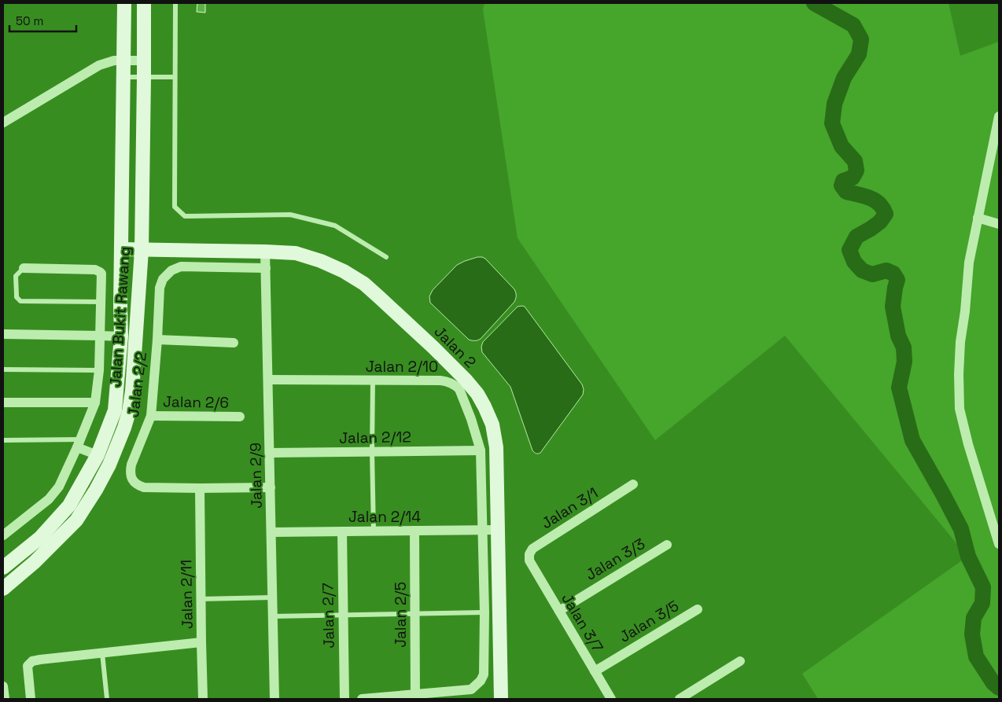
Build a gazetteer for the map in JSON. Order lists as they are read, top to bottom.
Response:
{
  "streets": {
    "street": [
      "Jalan Bukit Rawang",
      "Jalan 2",
      "Jalan 2/10",
      "Jalan 2/2",
      "Jalan 2/6",
      "Jalan 2/12",
      "Jalan 2/9",
      "Jalan 3/1",
      "Jalan 2/14",
      "Jalan 3/3",
      "Jalan 2/11",
      "Jalan 2/5",
      "Jalan 2/7",
      "Jalan 3/5",
      "Jalan 3/7"
    ]
  },
  "crossings": [
    ["Jalan Bukit Rawang", "Jalan 2"],
    ["Jalan 2", "Jalan 2/9"],
    ["Jalan 2", "Jalan 2/14"],
    ["Jalan 2/10", "Jalan 2/12"],
    ["Jalan 2/10", "Jalan 2/9"],
    ["Jalan 2/10", "Jalan 2/14"],
    ["Jalan 2/10", "Jalan 2/5"],
    ["Jalan 2/2", "Jalan 2/6"],
    ["Jalan 2/2", "Jalan 2/9"],
    ["Jalan 2/2", "Jalan 2/11"],
    ["Jalan 2/12", "Jalan 2/9"],
    ["Jalan 2/9", "Jalan 2/14"],
    ["Jalan 3/1", "Jalan 3/7"],
    ["Jalan 2/14", "Jalan 2/5"],
    ["Jalan 2/14", "Jalan 2/7"],
    ["Jalan 3/3", "Jalan 3/7"],
    ["Jalan 3/5", "Jalan 3/7"]
  ],
  "scale_bar": "50 m"
}
